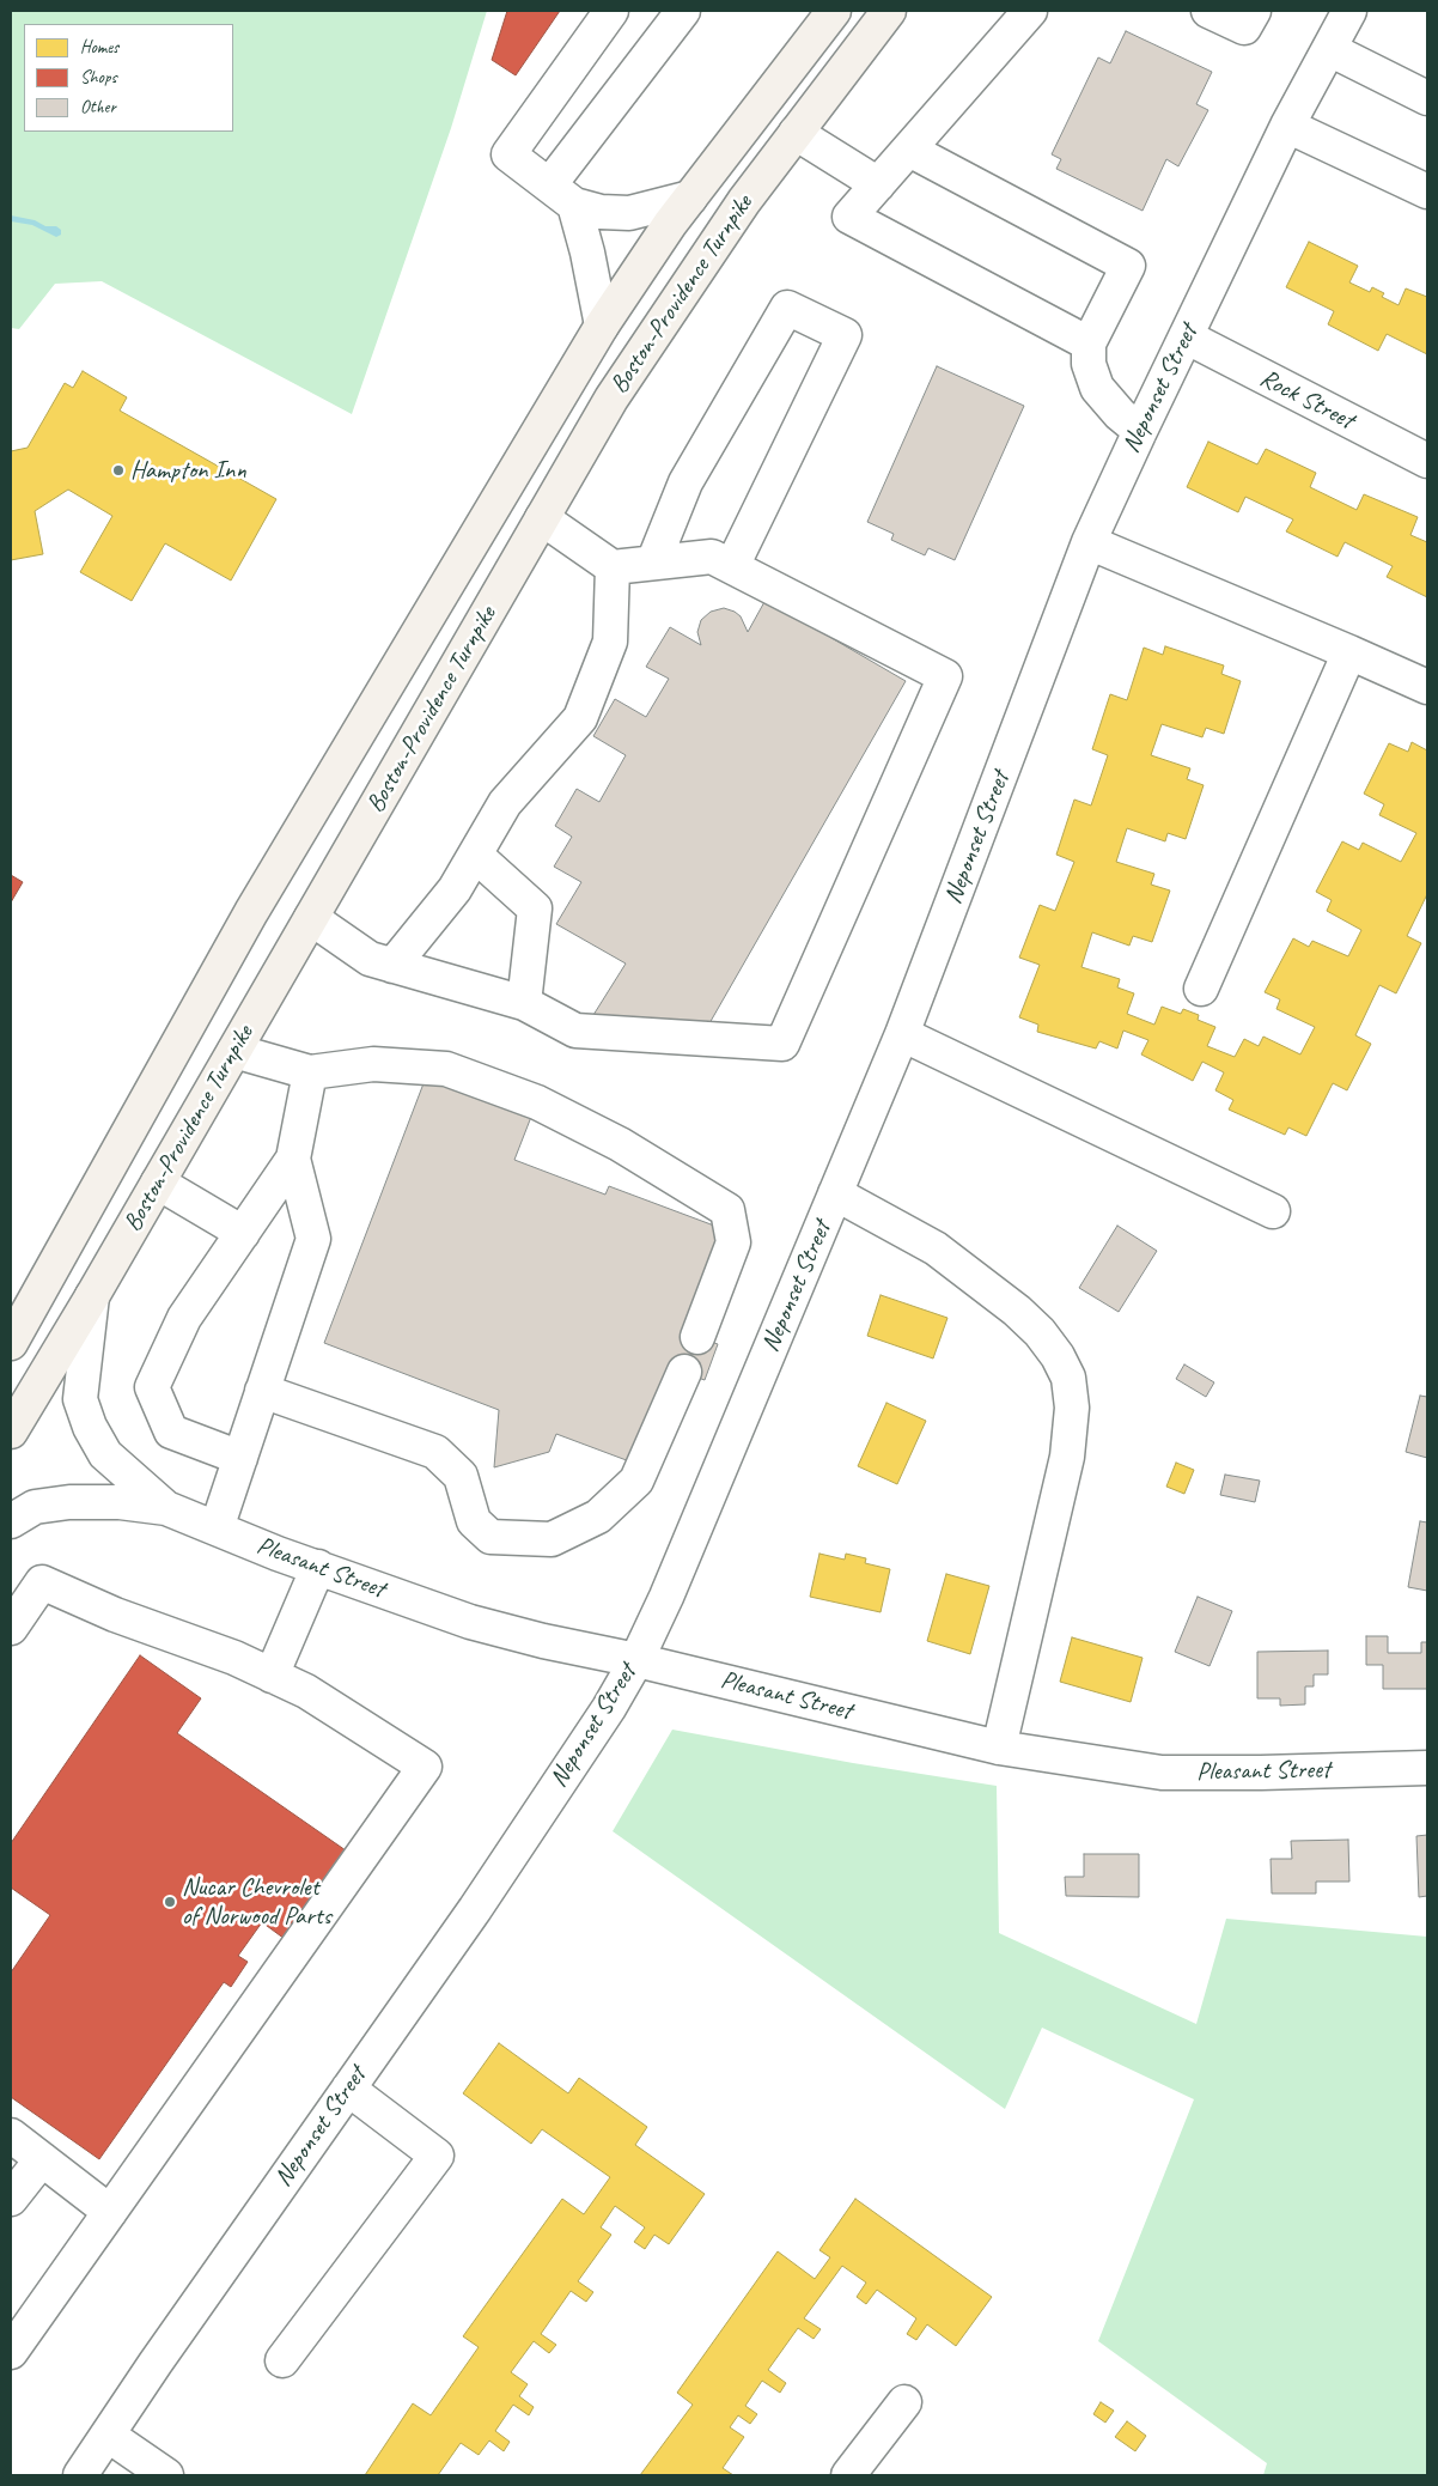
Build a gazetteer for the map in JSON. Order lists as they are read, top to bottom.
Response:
{
  "streets": {
    "main road": ["Boston-Providence Turnpike"],
    "street": ["Neponset Street", "Rock Street", "Pleasant Street"]
  },
  "crossings": [
    ["Boston-Providence Turnpike", "Pleasant Street"],
    ["Neponset Street", "Rock Street"],
    ["Neponset Street", "Pleasant Street"]
  ],
  "places": ["Hampton Inn", "Nucar Chevrolet of Norwood Parts"],
  "legend": ["Homes", "Shops", "Other"]
}
